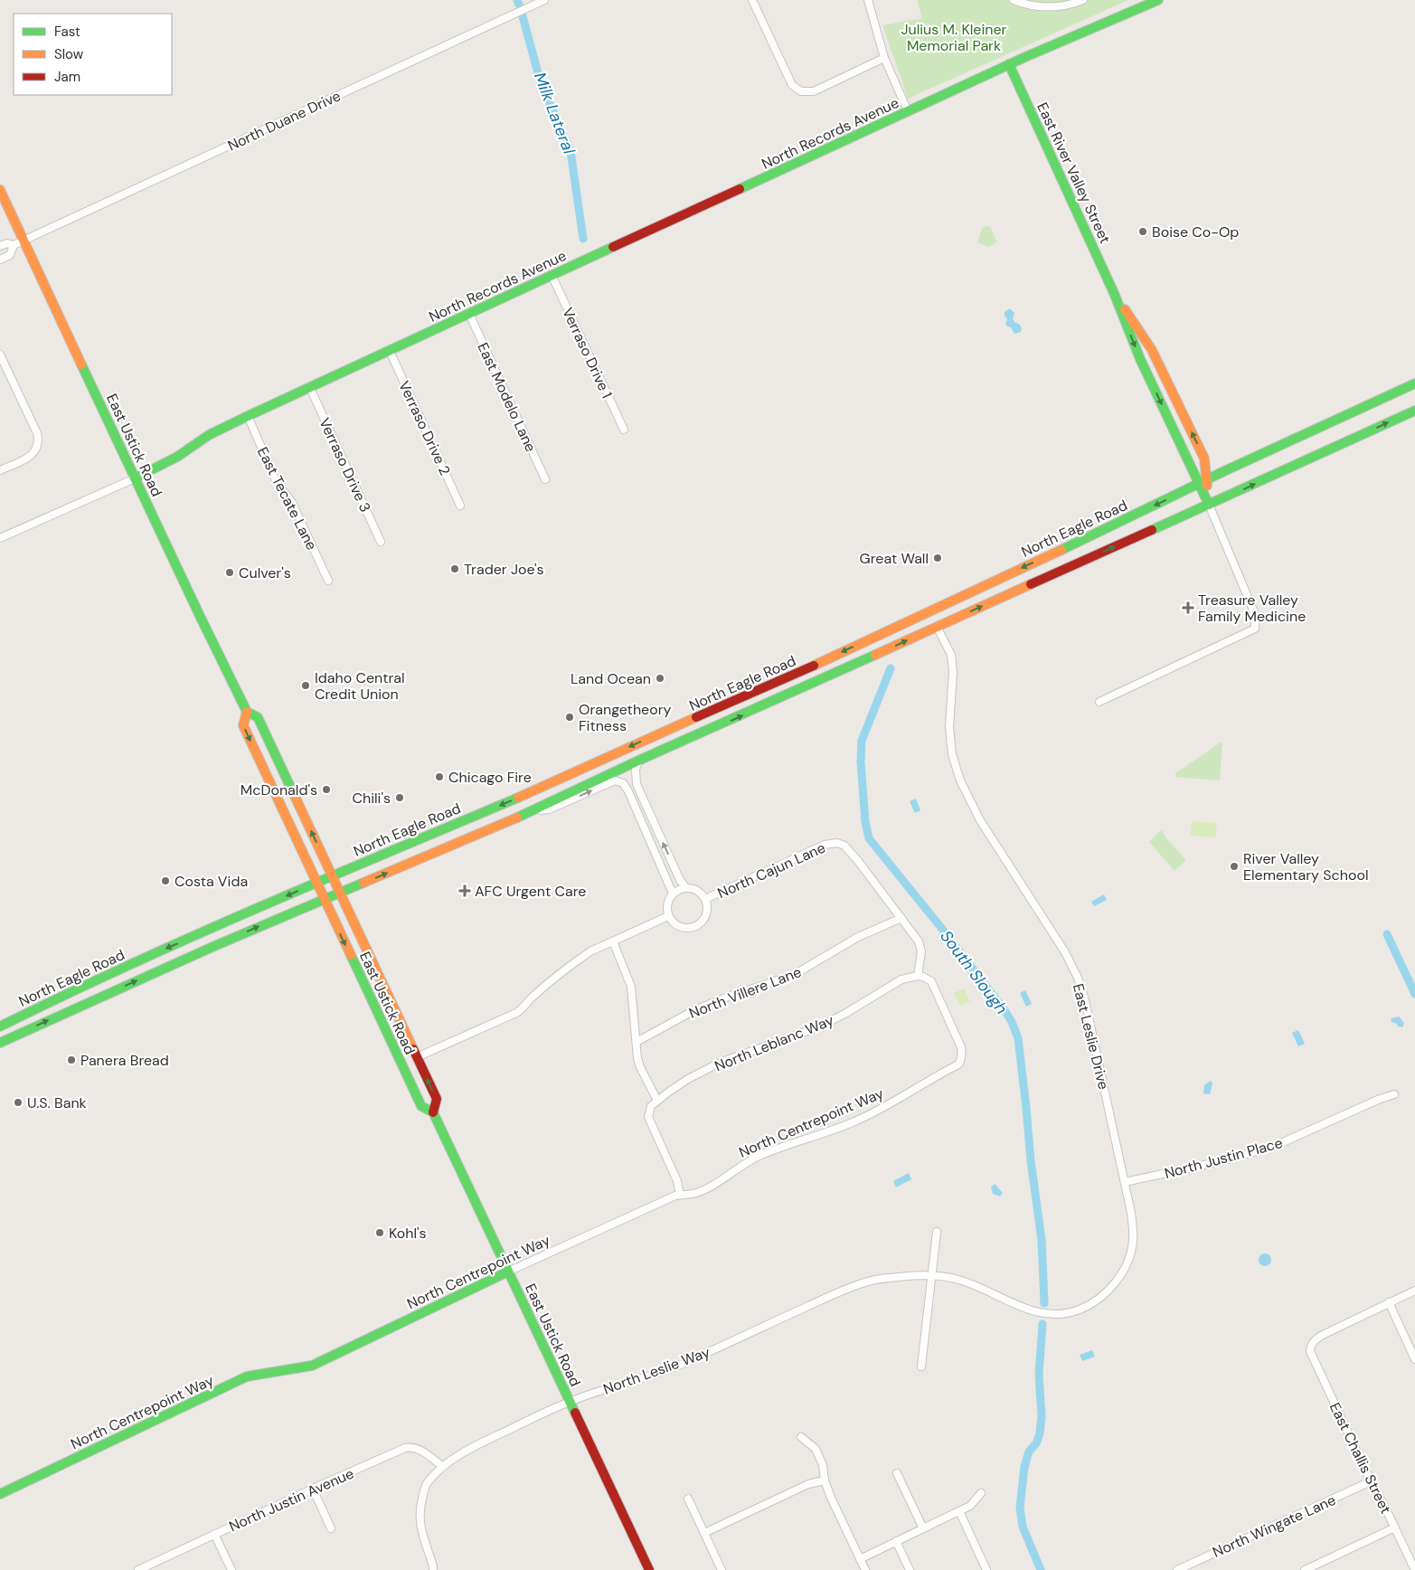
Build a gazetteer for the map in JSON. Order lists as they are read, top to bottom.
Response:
{
  "streets": {
    "main road": [
      "North Records Avenue",
      "East River Valley Street",
      "East Ustick Road",
      "North Eagle Road",
      "North Centrepoint Way"
    ],
    "street": [
      "North Duane Drive",
      "Verraso Drive 1",
      "East Modelo Lane",
      "Verraso Drive 2",
      "Verraso Drive 3",
      "East Tecate Lane",
      "North Cajun Lane",
      "North Villere Lane",
      "East Leslie Drive",
      "North Leblanc Way",
      "North Justin Place",
      "North Leslie Way",
      "East Challis Street",
      "North Justin Avenue",
      "North Wingate Lane"
    ]
  },
  "crossings": [
    ["North Duane Drive", "East Ustick Road"],
    ["North Records Avenue", "East River Valley Street"],
    ["North Records Avenue", "Verraso Drive 1"],
    ["North Records Avenue", "East Modelo Lane"],
    ["North Records Avenue", "Verraso Drive 2"],
    ["North Records Avenue", "East Ustick Road"],
    ["North Records Avenue", "Verraso Drive 3"],
    ["North Records Avenue", "East Tecate Lane"],
    ["East River Valley Street", "North Eagle Road"],
    ["East Ustick Road", "North Eagle Road"],
    ["East Ustick Road", "North Centrepoint Way"],
    ["East Ustick Road", "North Leslie Way"],
    ["North Eagle Road", "East Leslie Drive"],
    ["North Cajun Lane", "North Villere Lane"],
    ["East Leslie Drive", "North Justin Place"],
    ["East Leslie Drive", "North Leslie Way"],
    ["North Leblanc Way", "North Centrepoint Way"],
    ["North Leslie Way", "North Justin Avenue"],
    ["East Challis Street", "North Wingate Lane"]
  ],
  "water": ["Milk Lateral", "South Slough"],
  "parks": ["Julius M. Kleiner Memorial Park"],
  "places": {
    "other": [
      "Boise Co-Op",
      "Great Wall",
      "Trader Joe's",
      "Culver's",
      "Land Ocean",
      "Idaho Central Credit Union",
      "Orangetheory Fitness",
      "Chicago Fire",
      "McDonald's",
      "Chili's",
      "River Valley Elementary School",
      "Costa Vida",
      "Panera Bread",
      "U.S. Bank",
      "Kohl's"
    ],
    "health": ["Treasure Valley Family Medicine", "AFC Urgent Care"]
  },
  "legend": ["Fast", "Slow", "Jam"]
}
